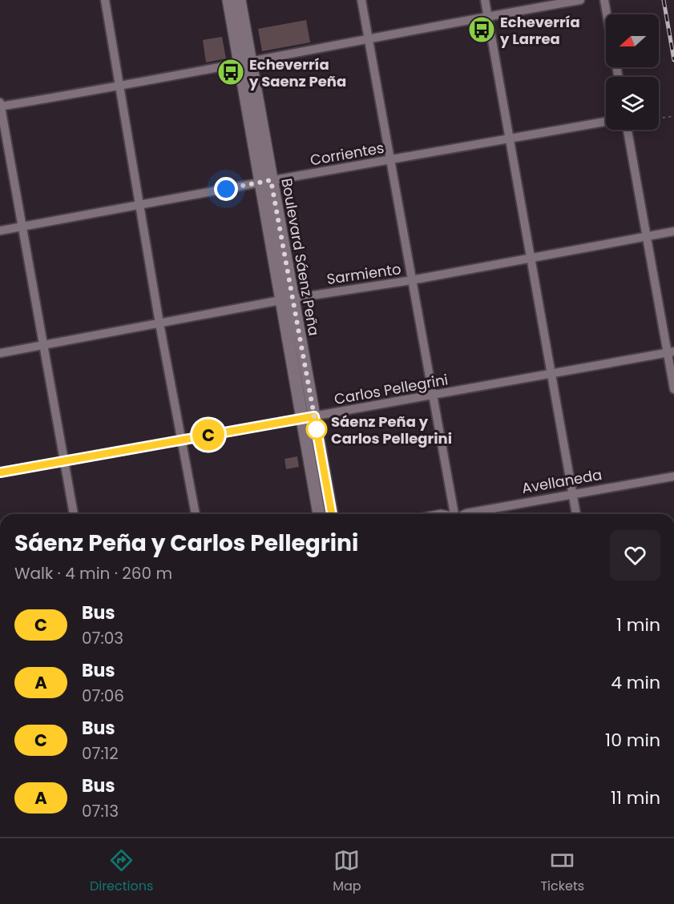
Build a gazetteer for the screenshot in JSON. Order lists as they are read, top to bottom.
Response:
{
  "streets": {
    "main road": ["Boulevard Sáenz Peña"],
    "street": [
      "Corrientes",
      "Sarmiento",
      "Carlos Pellegrini",
      "Avellaneda"
    ]
  },
  "crossings": [
    ["Corrientes", "Boulevard Sáenz Peña"],
    ["Boulevard Sáenz Peña", "Sarmiento"],
    ["Boulevard Sáenz Peña", "Carlos Pellegrini"]
  ],
  "places": {
    "bus stop": ["Echeverría y Larrea", "Echeverría y Saenz Peña"],
    "other": ["Sáenz Peña y Carlos Pellegrini"]
  },
  "lines": ["bus line C"],
  "north": "left",
  "page": {
    "on_map": "C",
    "heading": ["Sáenz Peña y Carlos Pellegrini", "Walk · 4 min · 260 m"],
    "list": [
      {
        "mark": "C",
        "name": "Bus",
        "note": "07:03",
        "value": "1 min"
      },
      {
        "mark": "A",
        "name": "Bus",
        "note": "07:06",
        "value": "4 min"
      },
      {
        "mark": "C",
        "name": "Bus",
        "note": "07:12",
        "value": "10 min"
      },
      {
        "mark": "A",
        "name": "Bus",
        "note": "07:13",
        "value": "11 min"
      }
    ],
    "tabs": ["Directions", "Map", "Tickets"]
  }
}
